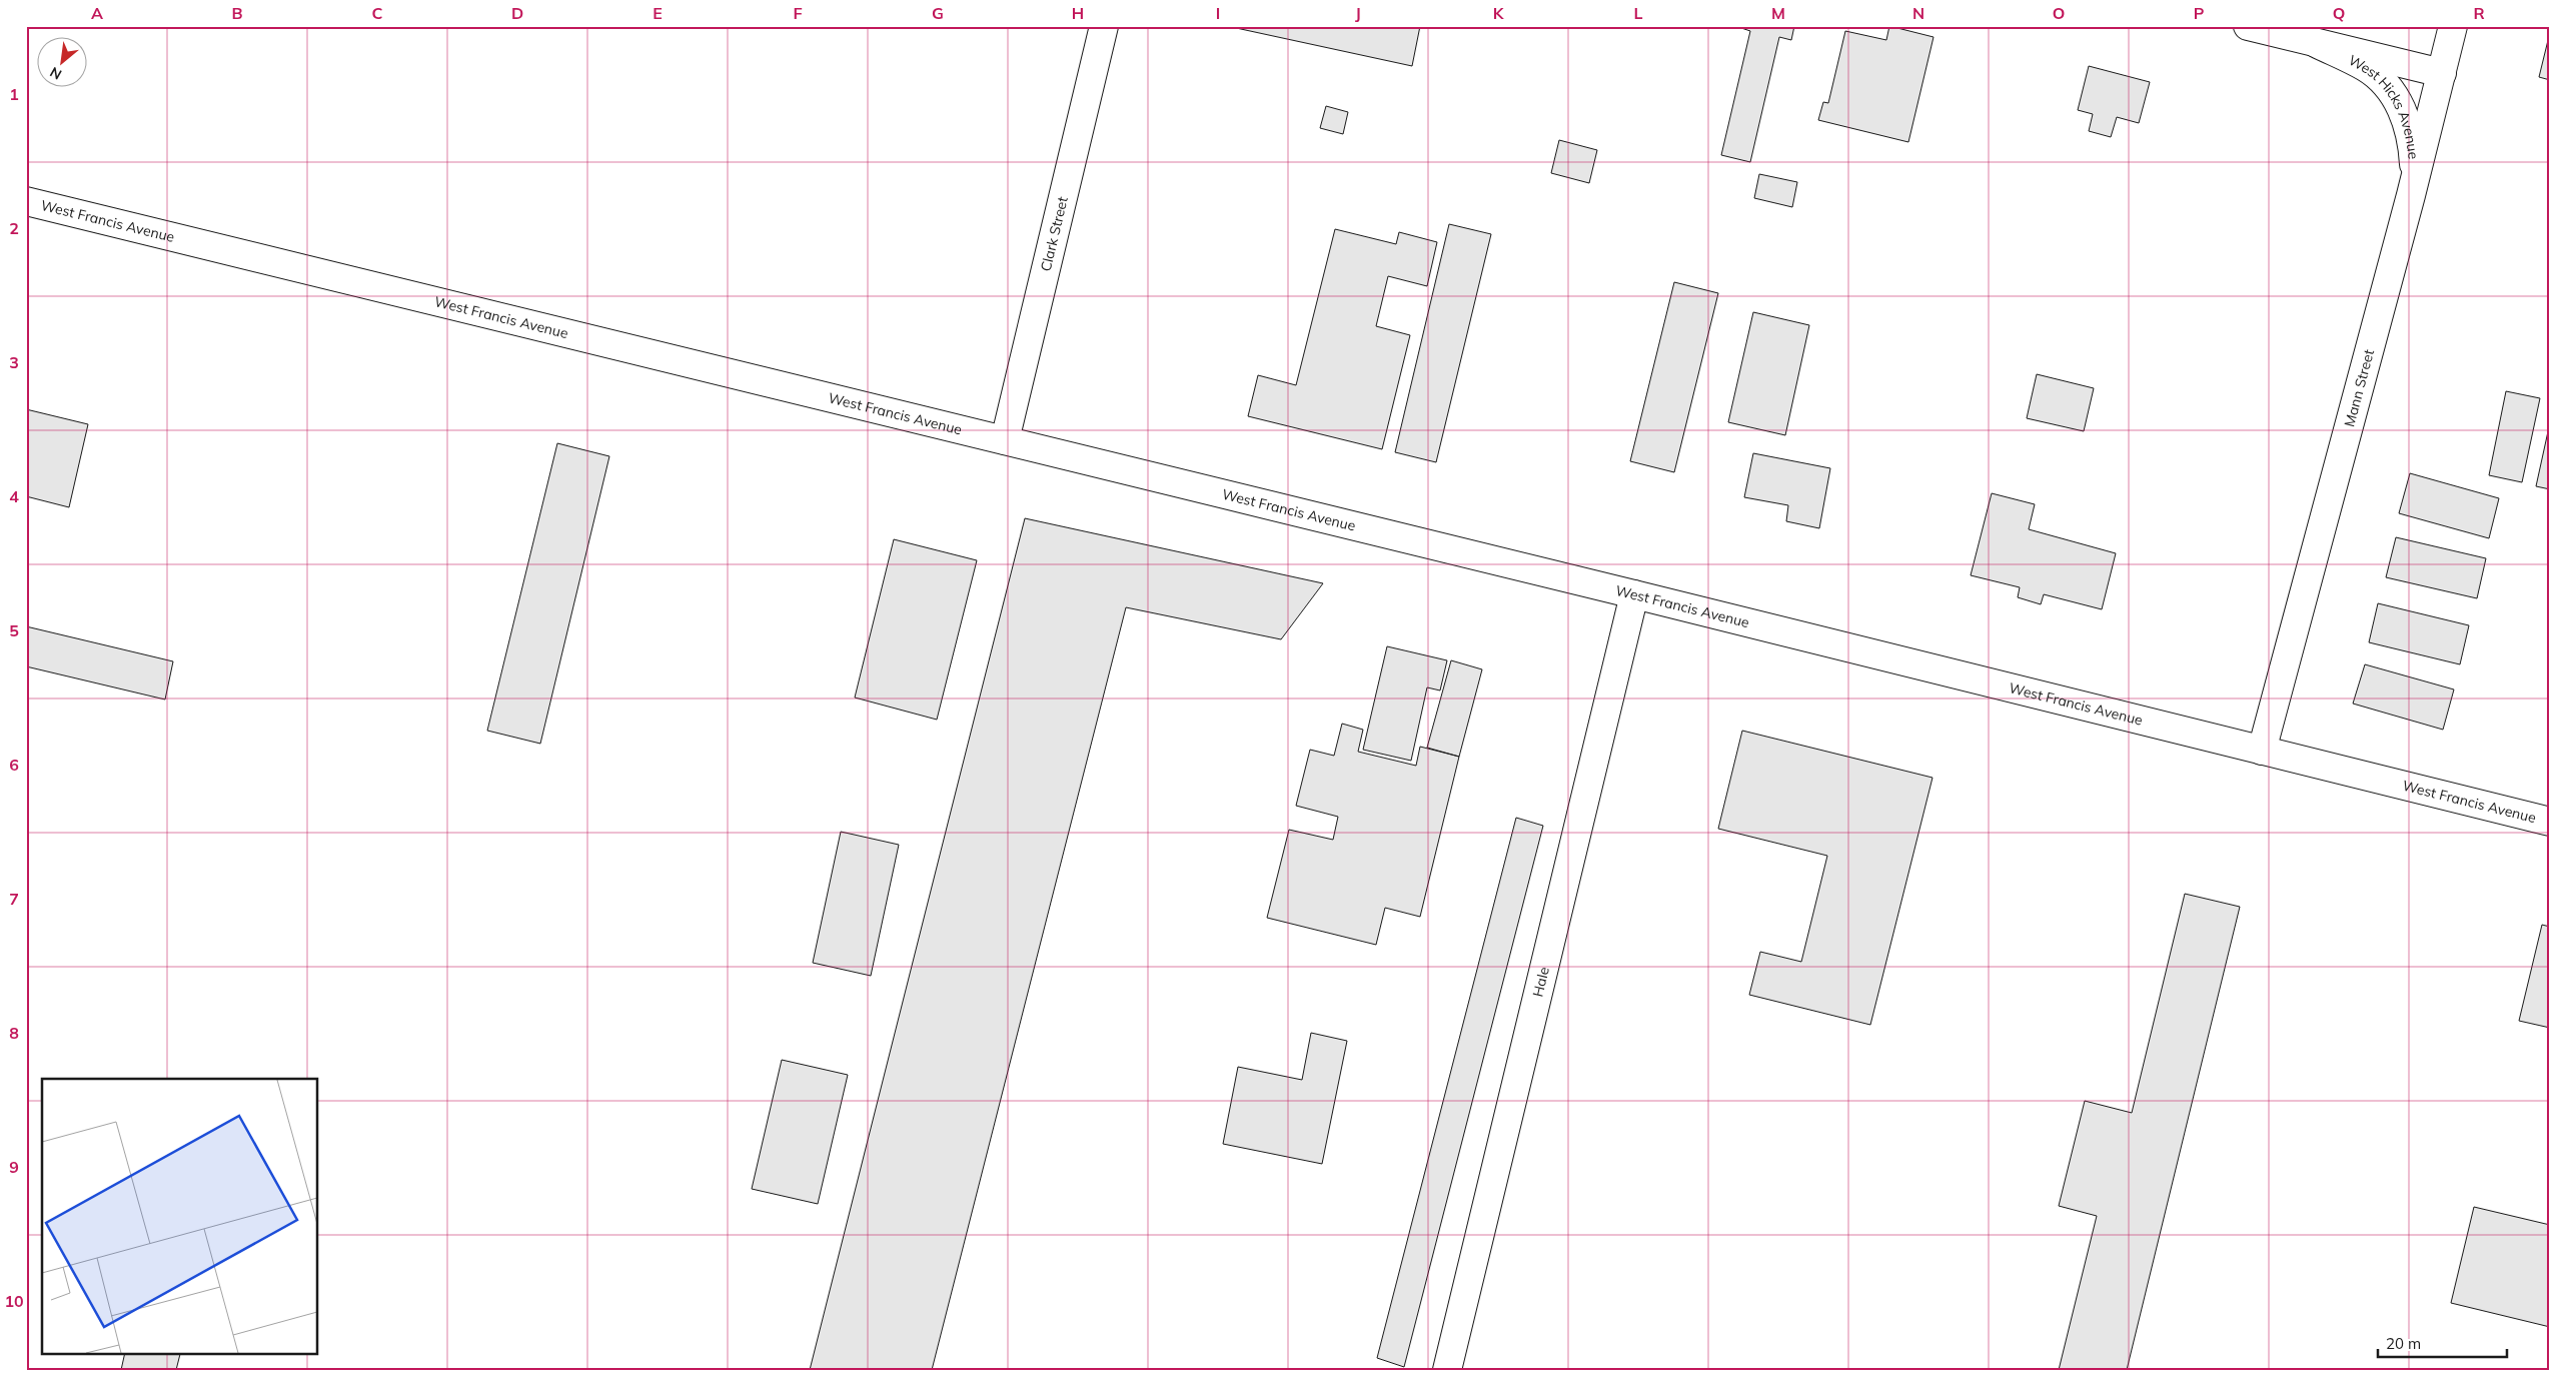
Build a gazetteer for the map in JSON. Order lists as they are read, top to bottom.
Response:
{
  "streets": {
    "street": [
      "West Hicks Avenue",
      "West Francis Avenue",
      "Clark Street",
      "Mann Street",
      "Hale"
    ]
  },
  "crossings": [
    ["West Hicks Avenue", "Mann Street"],
    ["West Francis Avenue", "Clark Street"],
    ["West Francis Avenue", "Mann Street"],
    ["West Francis Avenue", "Hale"]
  ],
  "scale_bar": "20 m",
  "north": "bottom left",
  "grid": {
    "columns": [
      "A",
      "B",
      "C",
      "D",
      "E",
      "F",
      "G",
      "H",
      "I",
      "J",
      "K",
      "L",
      "M",
      "N",
      "O",
      "P",
      "Q",
      "R"
    ],
    "rows": [
      "1",
      "2",
      "3",
      "4",
      "5",
      "6",
      "7",
      "8",
      "9",
      "10"
    ]
  }
}
